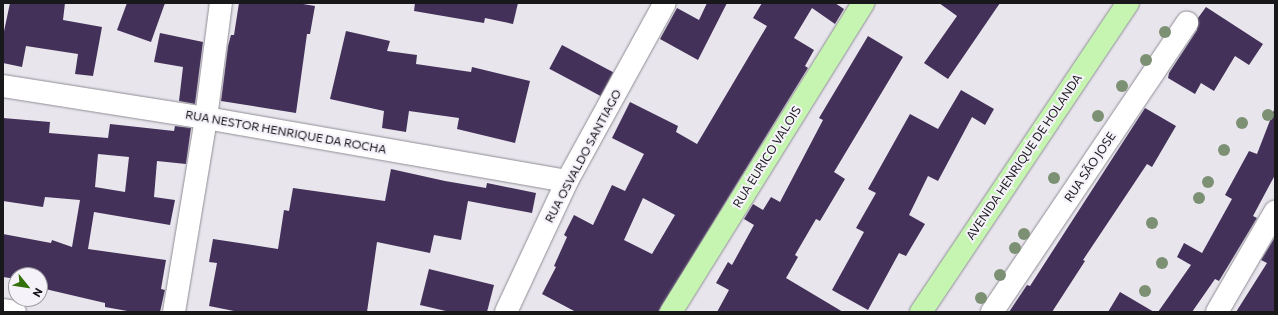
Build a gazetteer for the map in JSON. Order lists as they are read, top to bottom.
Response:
{
  "streets": {
    "main road": ["RUA EURICO VALOIS", "AVENIDA HENRIQUE DE HOLANDA"],
    "street": ["RUA NESTOR HENRIQUE DA ROCHA", "RUA OSVALDO SANTIAGO", "RUA SÃO JOSE"]
  },
  "crossings": [
    ["RUA NESTOR HENRIQUE DA ROCHA", "RUA OSVALDO SANTIAGO"]
  ],
  "north": "bottom right"
}
